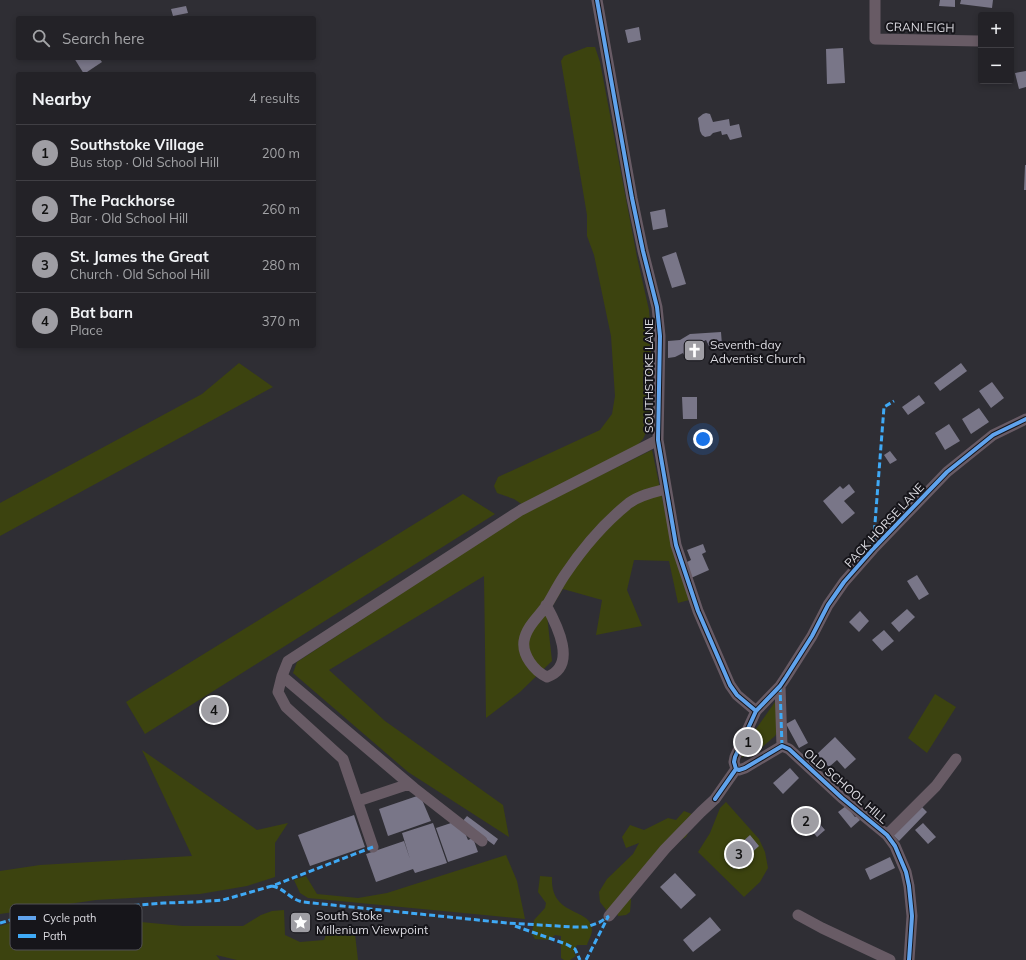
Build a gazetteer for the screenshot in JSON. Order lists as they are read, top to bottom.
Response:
{
  "streets": {
    "street": [
      "CRANLEIGH",
      "SOUTHSTOKE LANE",
      "PACK HORSE LANE",
      "OLD SCHOOL HILL"
    ]
  },
  "crossings": [
    ["SOUTHSTOKE LANE", "PACK HORSE LANE"]
  ],
  "places": {
    "church": ["Seventh-day Adventist Church"],
    "place": ["South Stoke Millenium Viewpoint"]
  },
  "legend": ["Cycle path", "Path"],
  "page": {
    "map_buttons": ["+", "−"],
    "search": "Search here",
    "heading": ["Nearby", "4 results"],
    "list": [
      {
        "mark": "1",
        "name": "Southstoke Village",
        "note": "Bus stop · Old School Hill",
        "value": "200 m"
      },
      {
        "mark": "2",
        "name": "The Packhorse",
        "note": "Bar · Old School Hill",
        "value": "260 m"
      },
      {
        "mark": "3",
        "name": "St. James the Great",
        "note": "Church · Old School Hill",
        "value": "280 m"
      },
      {
        "mark": "4",
        "name": "Bat barn",
        "note": "Place",
        "value": "370 m"
      }
    ],
    "pins": [
      "4",
      "1",
      "2",
      "3"
    ]
  }
}
